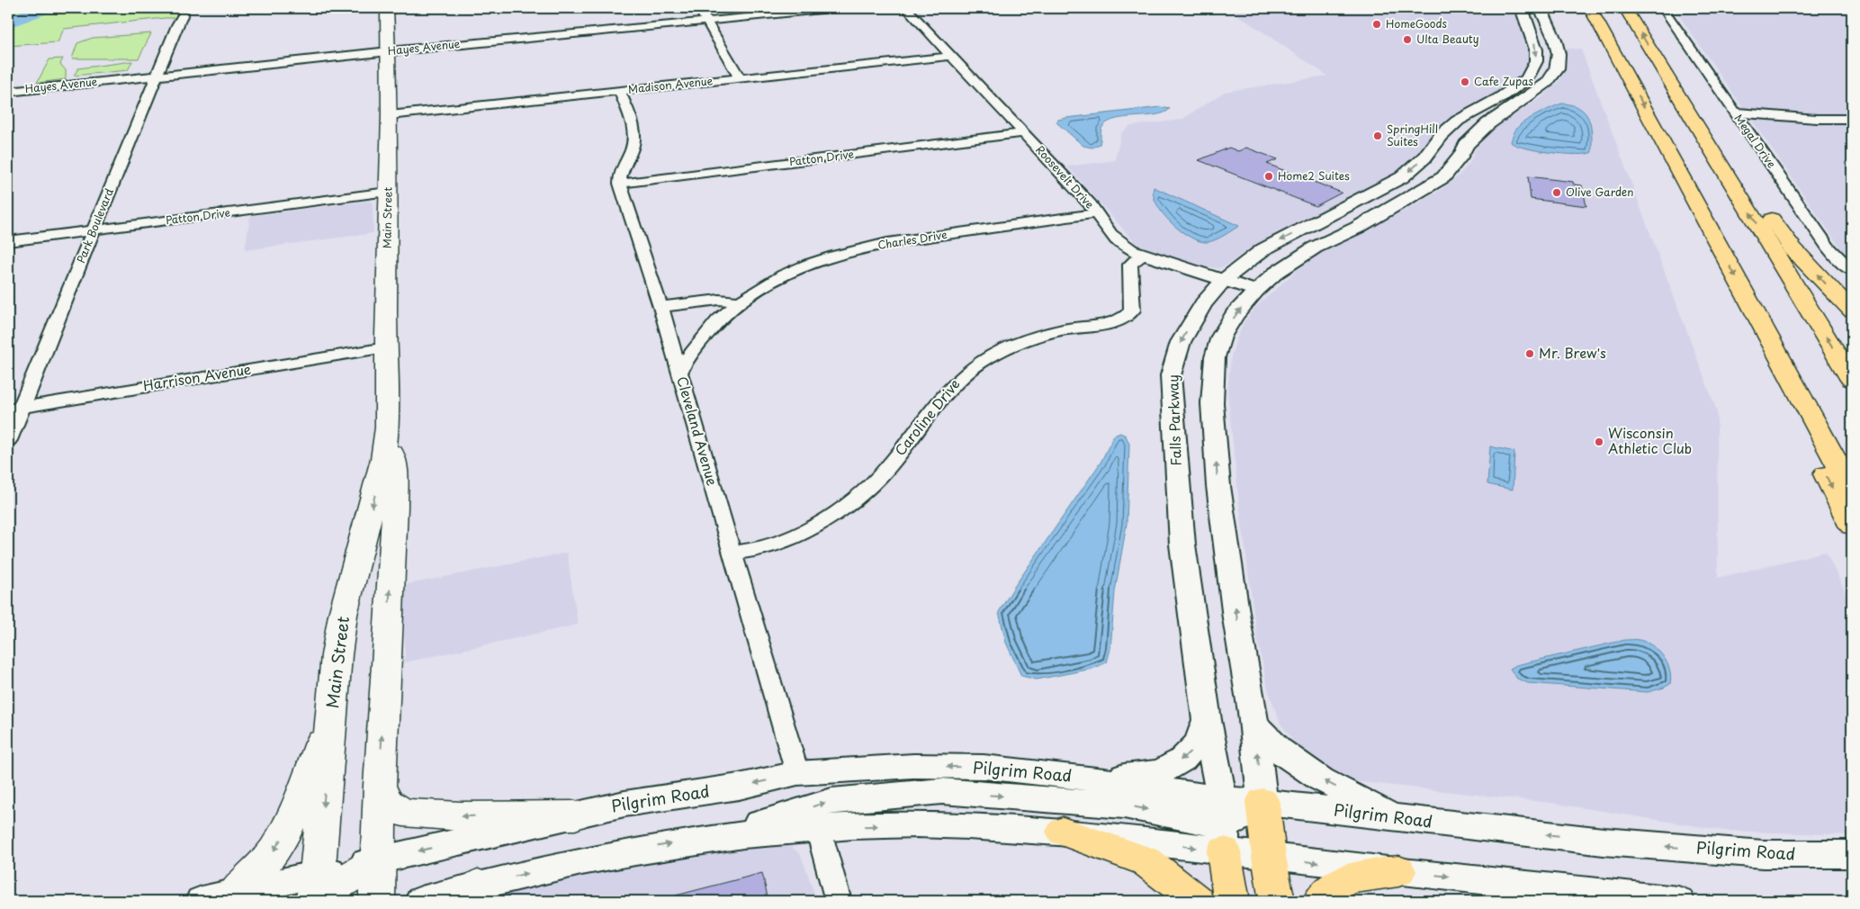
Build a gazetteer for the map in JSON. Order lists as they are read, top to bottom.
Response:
{
  "streets": {
    "main road": ["Main Street"],
    "street": [
      "Hayes Avenue",
      "Madison Avenue",
      "Megal Drive",
      "Patton Drive",
      "Roosevelt Drive",
      "Park Boulevard",
      "Charles Drive",
      "Harrison Avenue",
      "Caroline Drive",
      "Falls Parkway",
      "Cleveland Avenue",
      "Pilgrim Road"
    ]
  },
  "crossings": [
    ["Hayes Avenue", "Main Street"],
    ["Hayes Avenue", "Park Boulevard"],
    ["Madison Avenue", "Roosevelt Drive"],
    ["Madison Avenue", "Main Street"],
    ["Madison Avenue", "Cleveland Avenue"],
    ["Patton Drive", "Roosevelt Drive"],
    ["Patton Drive", "Main Street"],
    ["Patton Drive", "Park Boulevard"],
    ["Patton Drive", "Cleveland Avenue"],
    ["Roosevelt Drive", "Charles Drive"],
    ["Roosevelt Drive", "Caroline Drive"],
    ["Roosevelt Drive", "Falls Parkway"],
    ["Main Street", "Harrison Avenue"],
    ["Main Street", "Pilgrim Road"],
    ["Park Boulevard", "Harrison Avenue"],
    ["Charles Drive", "Cleveland Avenue"],
    ["Caroline Drive", "Cleveland Avenue"],
    ["Falls Parkway", "Pilgrim Road"],
    ["Cleveland Avenue", "Pilgrim Road"]
  ],
  "one_way": ["Falls Parkway"],
  "places": [
    "HomeGoods",
    "Ulta Beauty",
    "Cafe Zupas",
    "SpringHill Suites",
    "Home2 Suites",
    "Olive Garden",
    "Mr. Brew's",
    "Wisconsin Athletic Club"
  ]
}
